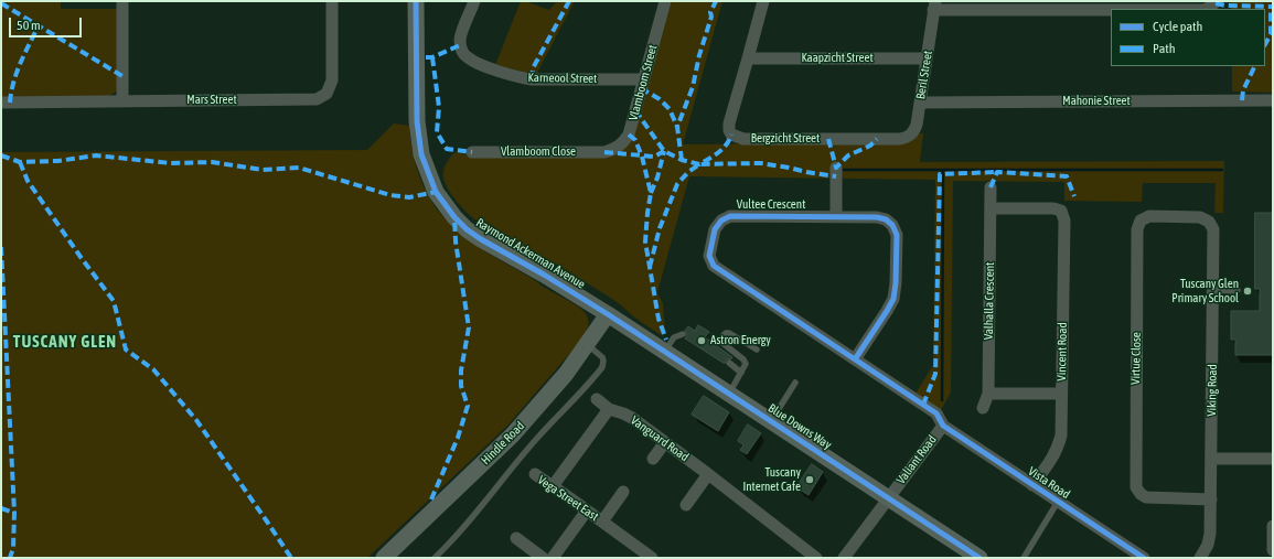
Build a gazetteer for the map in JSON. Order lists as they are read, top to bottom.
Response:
{
  "streets": {
    "street": [
      "Kaapzicht Street",
      "Beril Street",
      "Karneool Street",
      "Vlamboom Street",
      "Mars Street",
      "Mahonie Street",
      "Bergzicht Street",
      "Vlamboom Close",
      "Vultee Crescent",
      "Raymond Ackerman Avenue",
      "Valhalla Crescent",
      "Vincent Road",
      "Virtue Close",
      "Viking Road",
      "Blue Downs Way",
      "Vanguard Road",
      "Hindle Road",
      "Valiant Road",
      "Vista Road",
      "Vega Street East"
    ]
  },
  "crossings": [
    ["Kaapzicht Street", "Beril Street"],
    ["Kaapzicht Street", "Bergzicht Street"],
    ["Beril Street", "Mahonie Street"],
    ["Beril Street", "Bergzicht Street"],
    ["Karneool Street", "Vlamboom Street"],
    ["Vlamboom Street", "Vlamboom Close"],
    ["Vultee Crescent", "Valiant Road"],
    ["Vultee Crescent", "Vista Road"],
    ["Raymond Ackerman Avenue", "Blue Downs Way"],
    ["Raymond Ackerman Avenue", "Hindle Road"],
    ["Valhalla Crescent", "Vincent Road"],
    ["Vincent Road", "Vista Road"],
    ["Virtue Close", "Viking Road"],
    ["Blue Downs Way", "Hindle Road"],
    ["Blue Downs Way", "Valiant Road"],
    ["Valiant Road", "Vista Road"]
  ],
  "districts": ["TUSCANY GLEN"],
  "places": ["Tuscany Glen Primary School", "Astron Energy", "Tuscany Internet Cafe"],
  "legend": ["Cycle path", "Path"],
  "scale_bar": "50 m"
}
